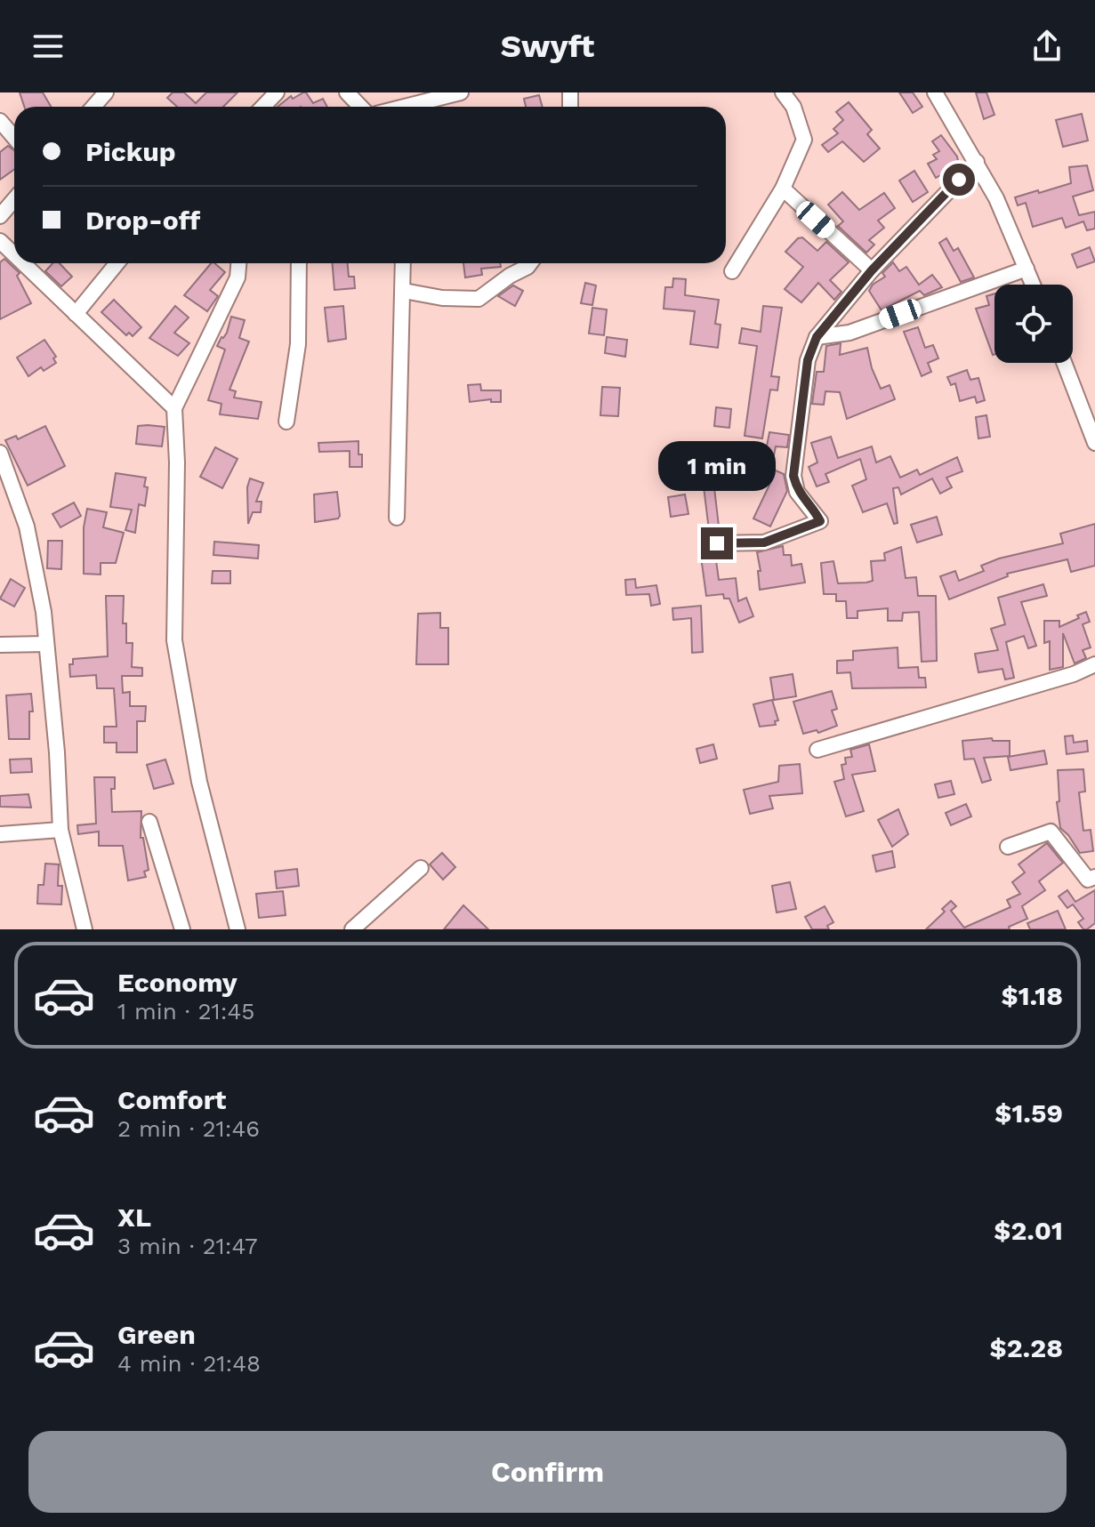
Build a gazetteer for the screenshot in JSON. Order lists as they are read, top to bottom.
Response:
{
  "page": {
    "header": "Swyft",
    "banner": ["Pickup", "Drop-off"],
    "bubble": "1 min",
    "list": [
      {
        "name": "Economy",
        "note": "1 min · 21:45",
        "value": "$1.18"
      },
      {
        "name": "Comfort",
        "note": "2 min · 21:46",
        "value": "$1.59"
      },
      {
        "name": "XL",
        "note": "3 min · 21:47",
        "value": "$2.01"
      },
      {
        "name": "Green",
        "note": "4 min · 21:48",
        "value": "$2.28"
      }
    ],
    "buttons": "Confirm"
  }
}
